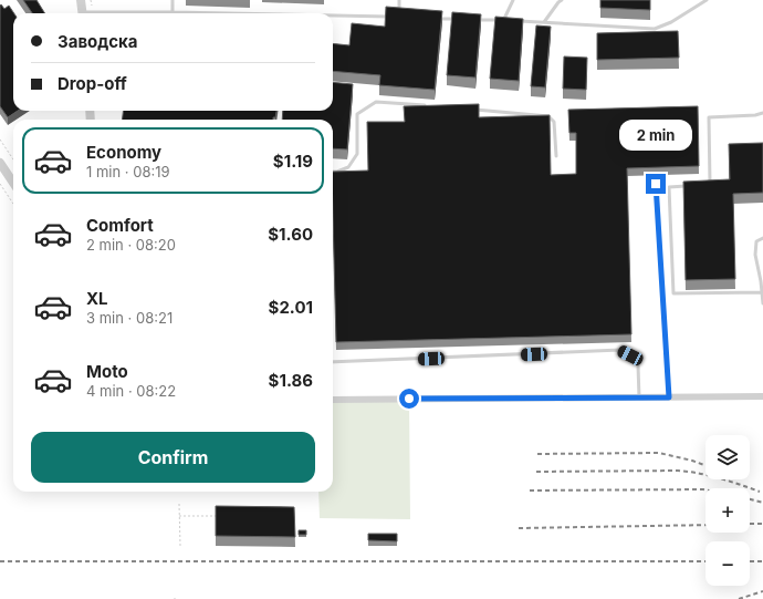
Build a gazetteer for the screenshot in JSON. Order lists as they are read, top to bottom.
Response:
{
  "page": {
    "banner": ["Заводска", "Drop-off"],
    "bubble": "2 min",
    "list": [
      {
        "name": "Economy",
        "note": "1 min · 08:19",
        "value": "$1.19"
      },
      {
        "name": "Comfort",
        "note": "2 min · 08:20",
        "value": "$1.60"
      },
      {
        "name": "XL",
        "note": "3 min · 08:21",
        "value": "$2.01"
      },
      {
        "name": "Moto",
        "note": "4 min · 08:22",
        "value": "$1.86"
      }
    ],
    "buttons": "Confirm",
    "map_buttons": ["+", "−"]
  }
}
